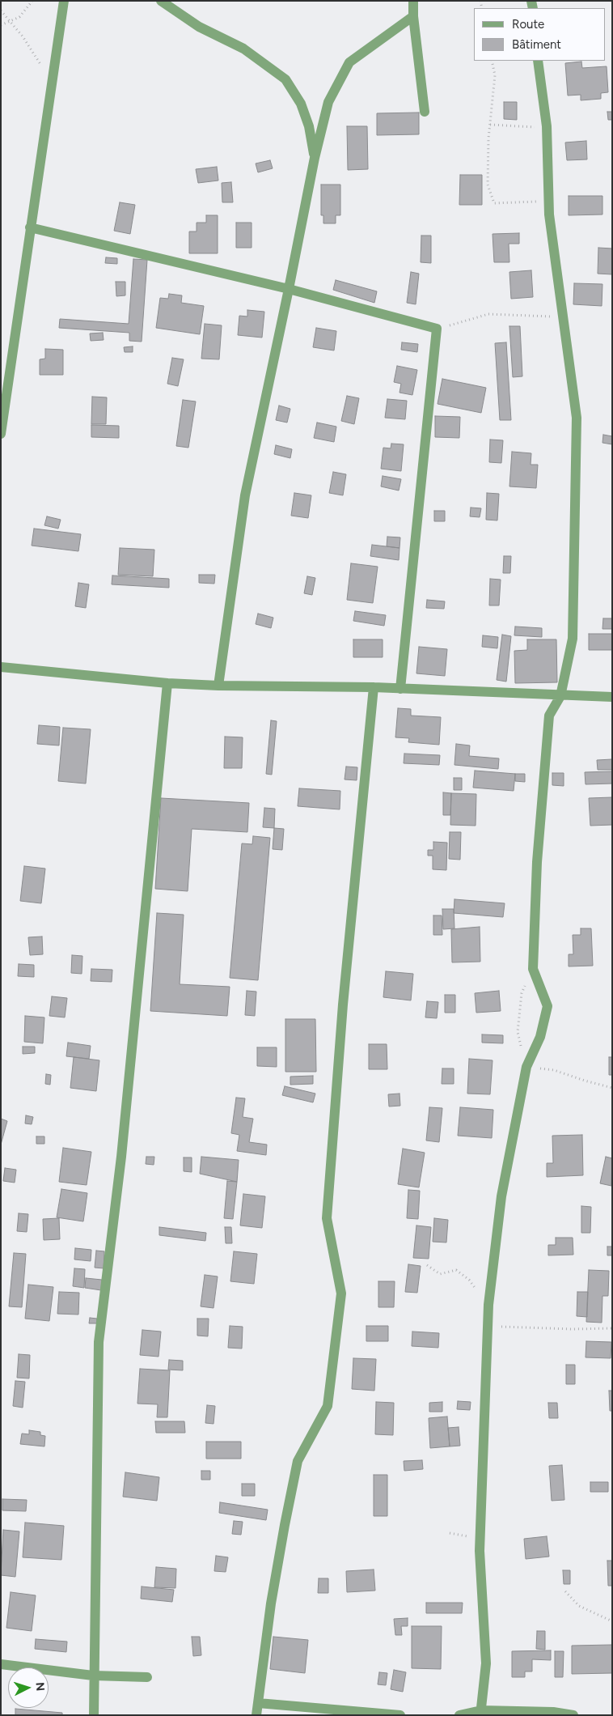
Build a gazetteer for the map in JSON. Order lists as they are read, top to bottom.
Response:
{
  "legend": ["Route", "Bâtiment"],
  "north": "right"
}
